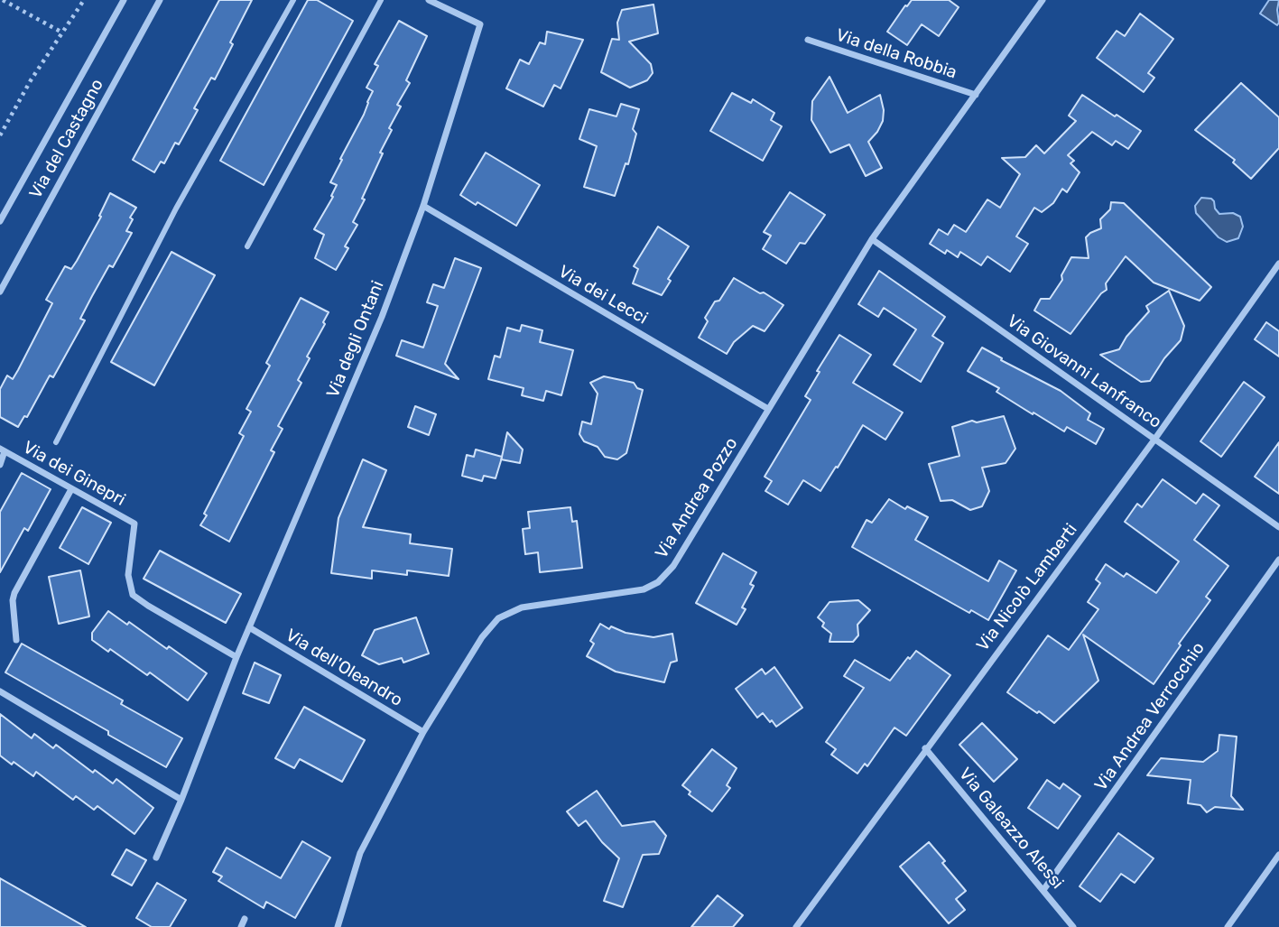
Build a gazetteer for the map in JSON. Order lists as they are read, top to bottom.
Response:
{
  "streets": {
    "street": [
      "Via della Robbia",
      "Via del Castagno",
      "Via dei Lecci",
      "Via degli Ontani",
      "Via Giovanni Lanfranco",
      "Via dei Ginepri",
      "Via Andrea Pozzo",
      "Via Nicolò Lamberti",
      "Via dell'Oleandro",
      "Via Andrea Verrocchio",
      "Via Galeazzo Alessi"
    ]
  },
  "crossings": [
    ["Via della Robbia", "Via Andrea Pozzo"],
    ["Via dei Lecci", "Via degli Ontani"],
    ["Via dei Lecci", "Via Andrea Pozzo"],
    ["Via degli Ontani", "Via dei Ginepri"],
    ["Via degli Ontani", "Via dell'Oleandro"],
    ["Via Giovanni Lanfranco", "Via Andrea Pozzo"],
    ["Via Giovanni Lanfranco", "Via Nicolò Lamberti"],
    ["Via Andrea Pozzo", "Via dell'Oleandro"],
    ["Via Nicolò Lamberti", "Via Galeazzo Alessi"],
    ["Via Andrea Verrocchio", "Via Galeazzo Alessi"]
  ]
}
